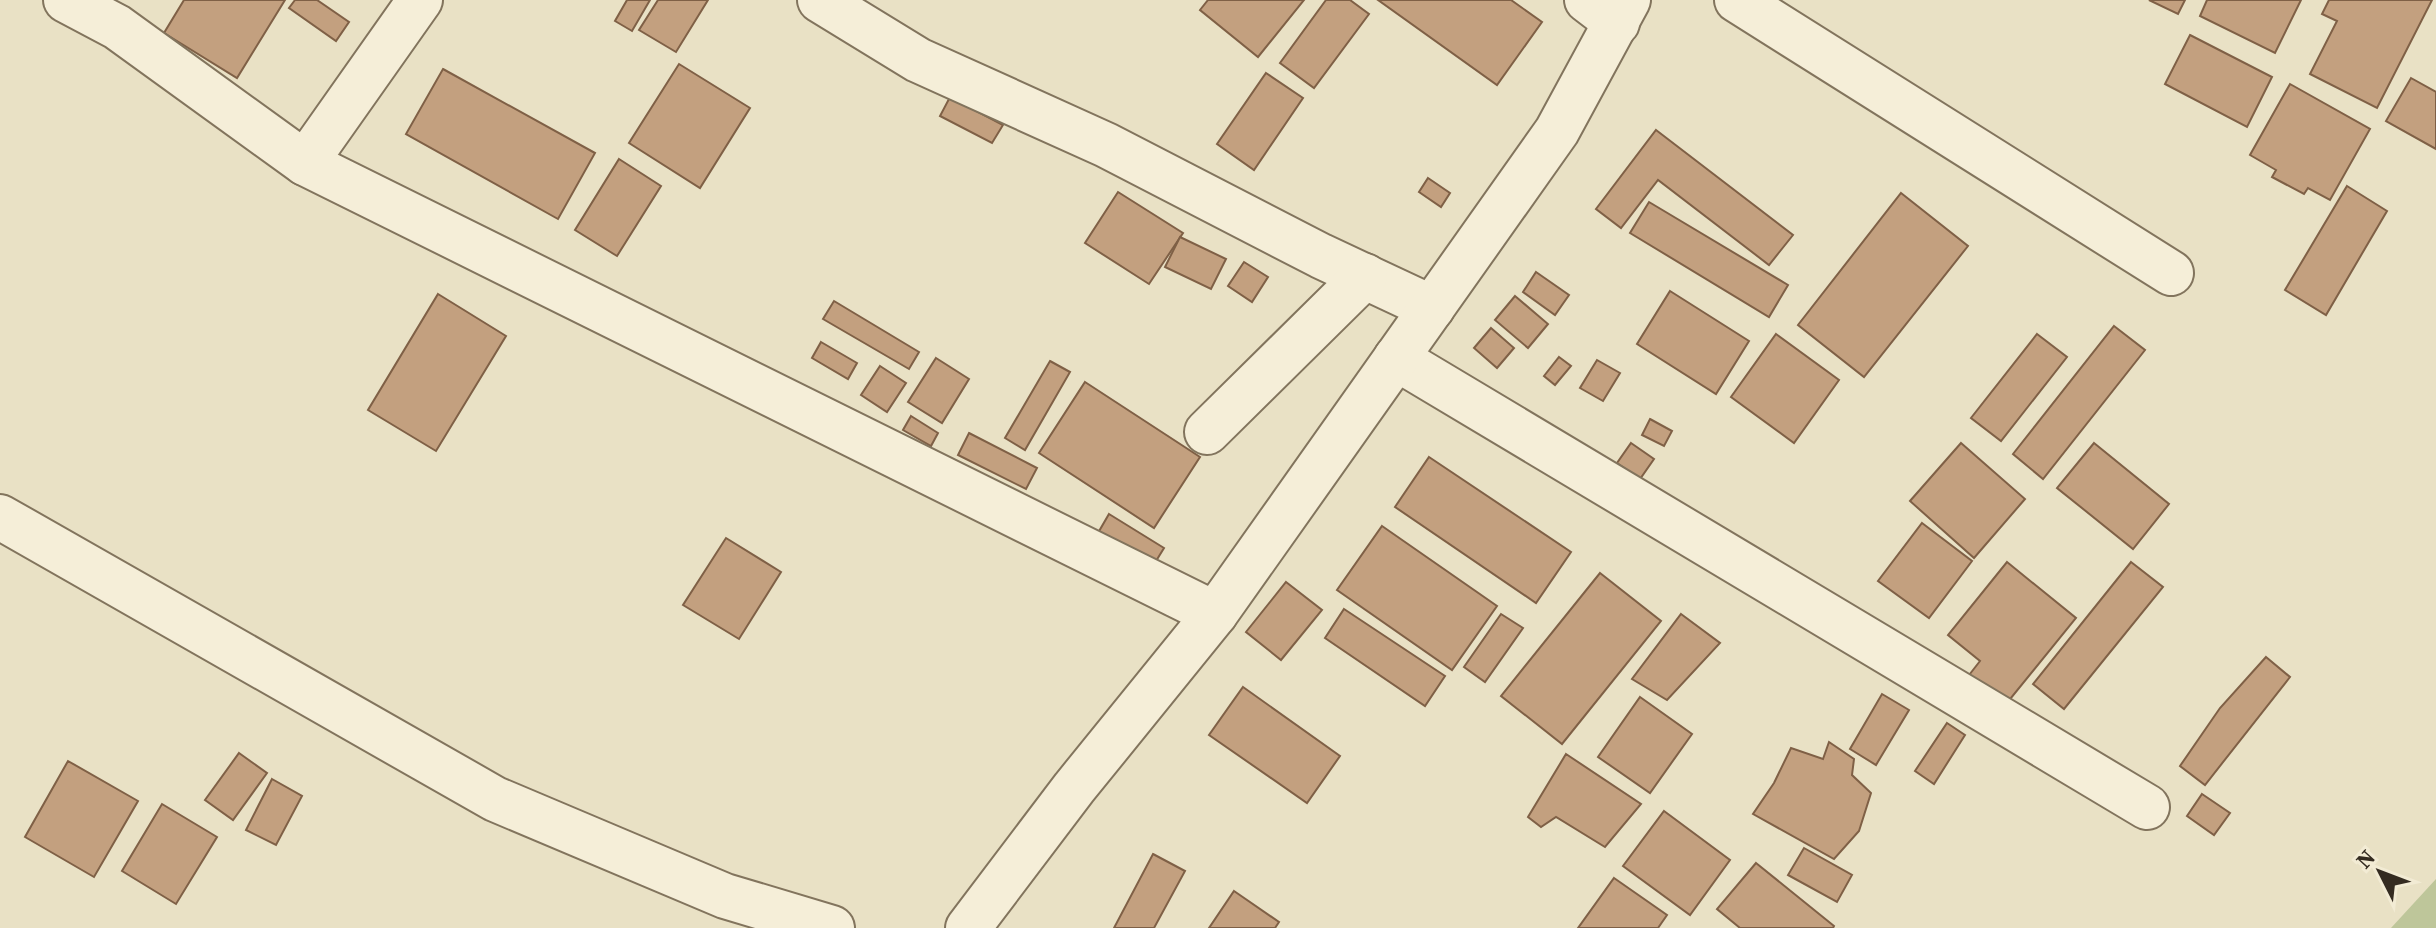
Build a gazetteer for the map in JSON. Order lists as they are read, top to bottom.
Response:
{
  "north": "top left"
}
